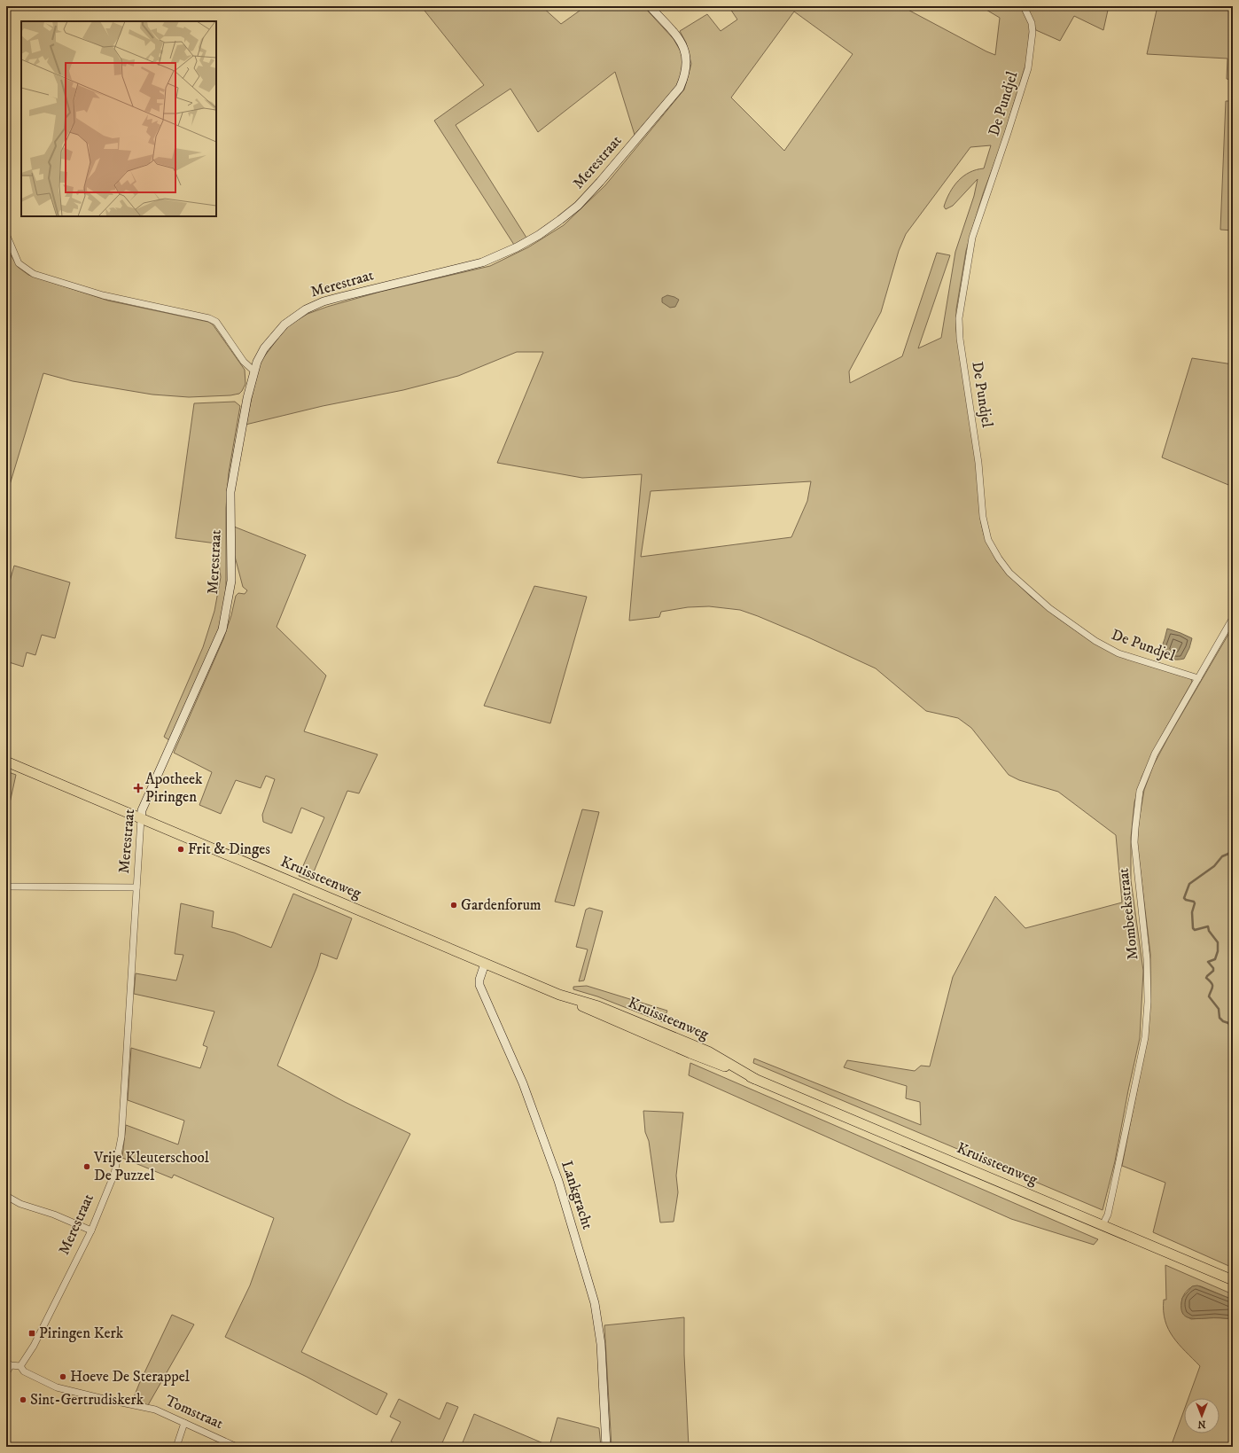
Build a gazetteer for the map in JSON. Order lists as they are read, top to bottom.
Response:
{
  "streets": {
    "main road": ["Kruissteenweg"],
    "street": [
      "De Pundjel",
      "Merestraat",
      "Mombeekstraat",
      "Lankgracht",
      "Tomstraat"
    ]
  },
  "crossings": [
    ["De Pundjel", "Mombeekstraat"],
    ["Merestraat", "Kruissteenweg"],
    ["Merestraat", "Tomstraat"],
    ["Kruissteenweg", "Mombeekstraat"],
    ["Kruissteenweg", "Lankgracht"]
  ],
  "places": {
    "health": ["Apotheek Piringen"],
    "other": [
      "Frit & Dinges",
      "Gardenforum",
      "Vrije Kleuterschool De Puzzel",
      "Hoeve De Sterappel",
      "Sint-Gertrudiskerk"
    ],
    "transit": ["Piringen Kerk"]
  },
  "north": "bottom"
}
